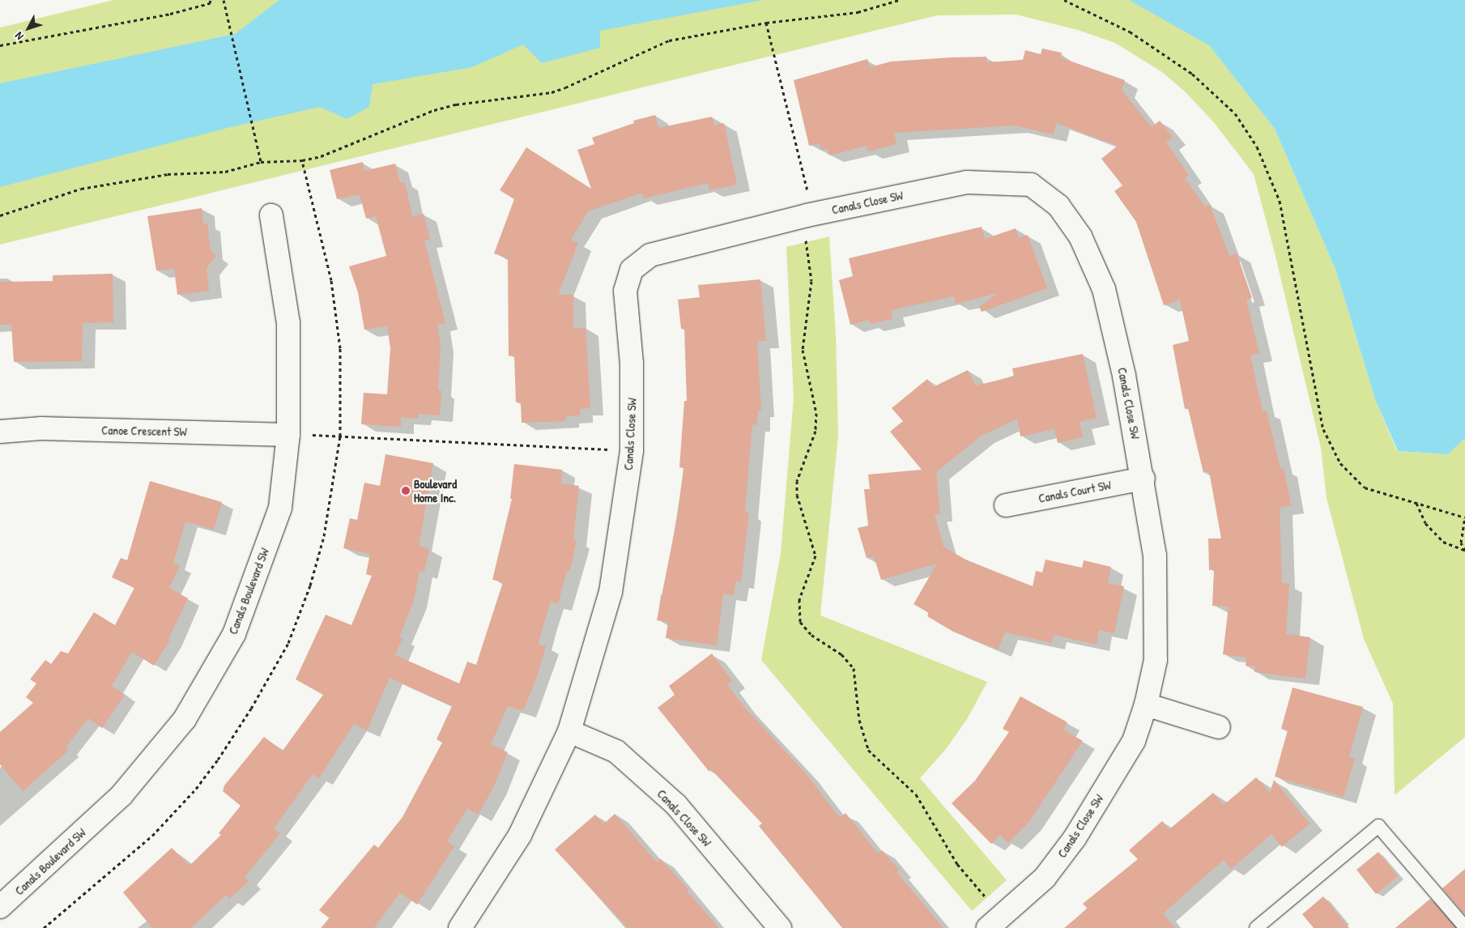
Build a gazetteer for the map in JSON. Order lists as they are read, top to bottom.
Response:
{
  "streets": {
    "street": [
      "Canals Close SW",
      "Canoe Crescent SW",
      "Canals Court SW",
      "Canals Boulevard SW"
    ]
  },
  "crossings": [
    ["Canals Close SW", "Canals Court SW"],
    ["Canoe Crescent SW", "Canals Boulevard SW"]
  ],
  "places": ["Boulevard Home Inc."],
  "north": "bottom left"
}
